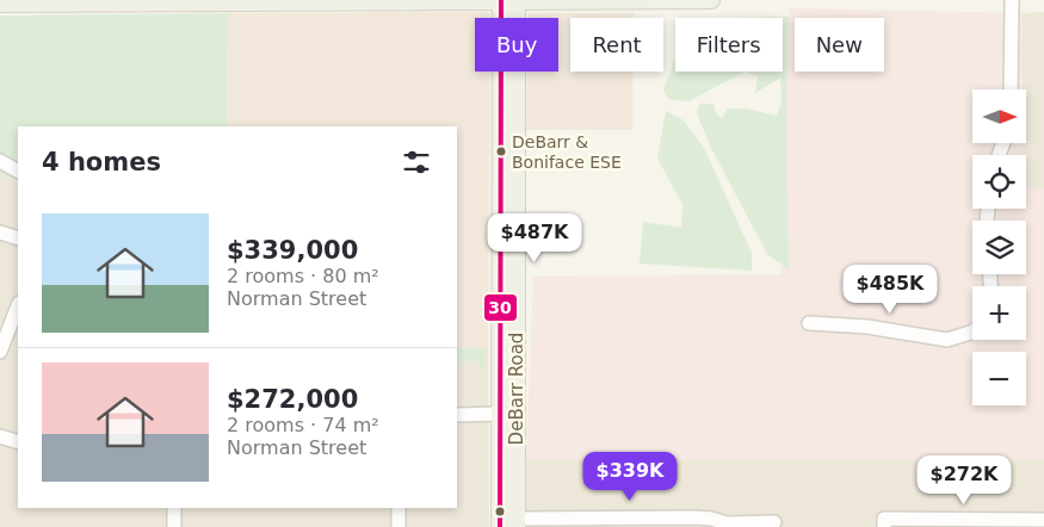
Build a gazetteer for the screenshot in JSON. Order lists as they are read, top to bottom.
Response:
{
  "streets": {
    "main road": ["DeBarr Road"]
  },
  "places": ["DeBarr & Boniface ESE"],
  "lines": ["transit line 30"],
  "north": "right",
  "page": {
    "chip": [
      "Buy",
      "Rent",
      "Filters",
      "New"
    ],
    "map_buttons": ["+", "−"],
    "heading": "4 homes",
    "list": [
      {
        "name": "$339,000",
        "note": "2 rooms · 80 m² · Norman Street"
      },
      {
        "name": "$272,000",
        "note": "2 rooms · 74 m² · Norman Street"
      }
    ],
    "price": [
      "$487K",
      "$485K",
      "$339K",
      "$272K"
    ]
  }
}
